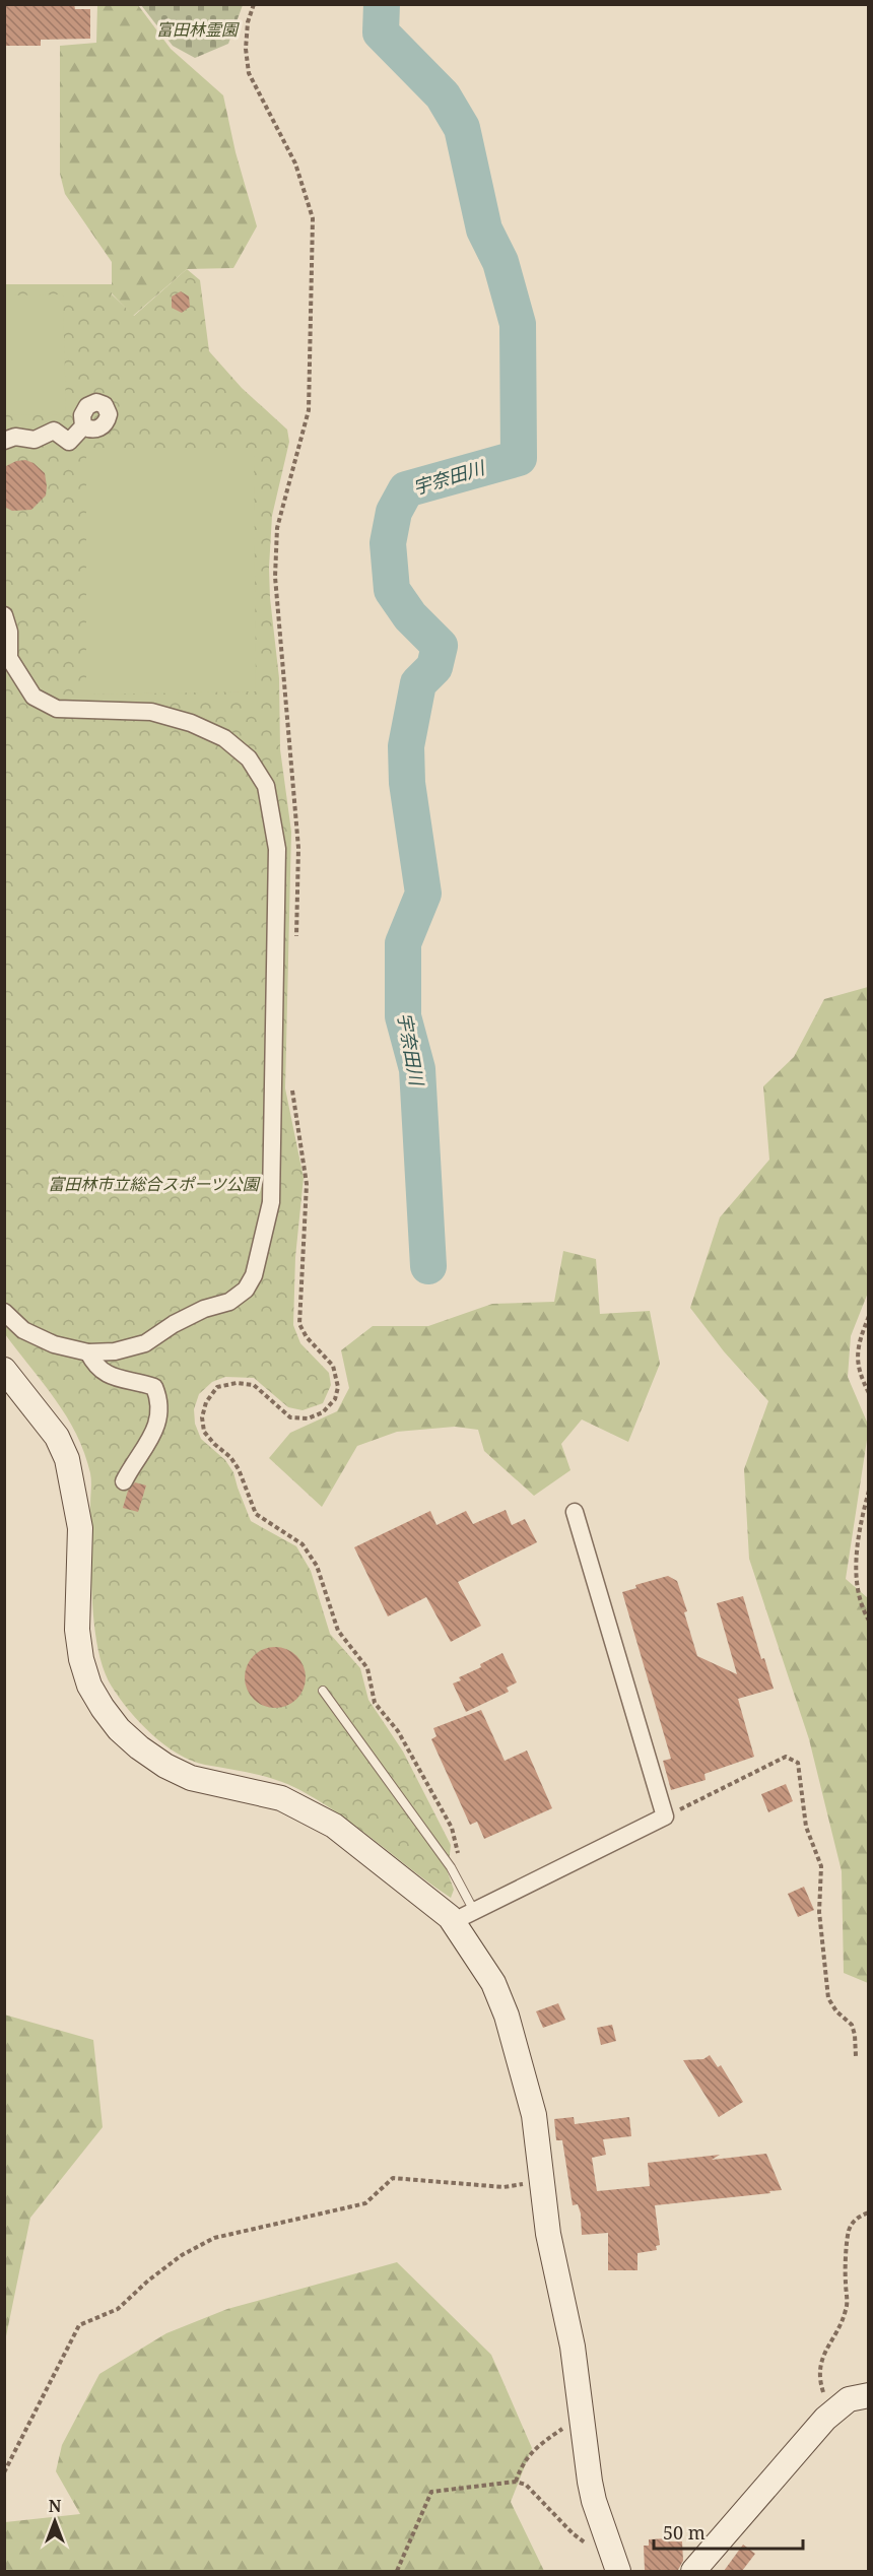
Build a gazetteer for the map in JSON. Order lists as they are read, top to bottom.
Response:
{
  "water": ["宇奈田川"],
  "parks": ["富田林霊園", "富田林市立総合スポーツ公園"],
  "scale_bar": "50 m",
  "north": "top"
}
